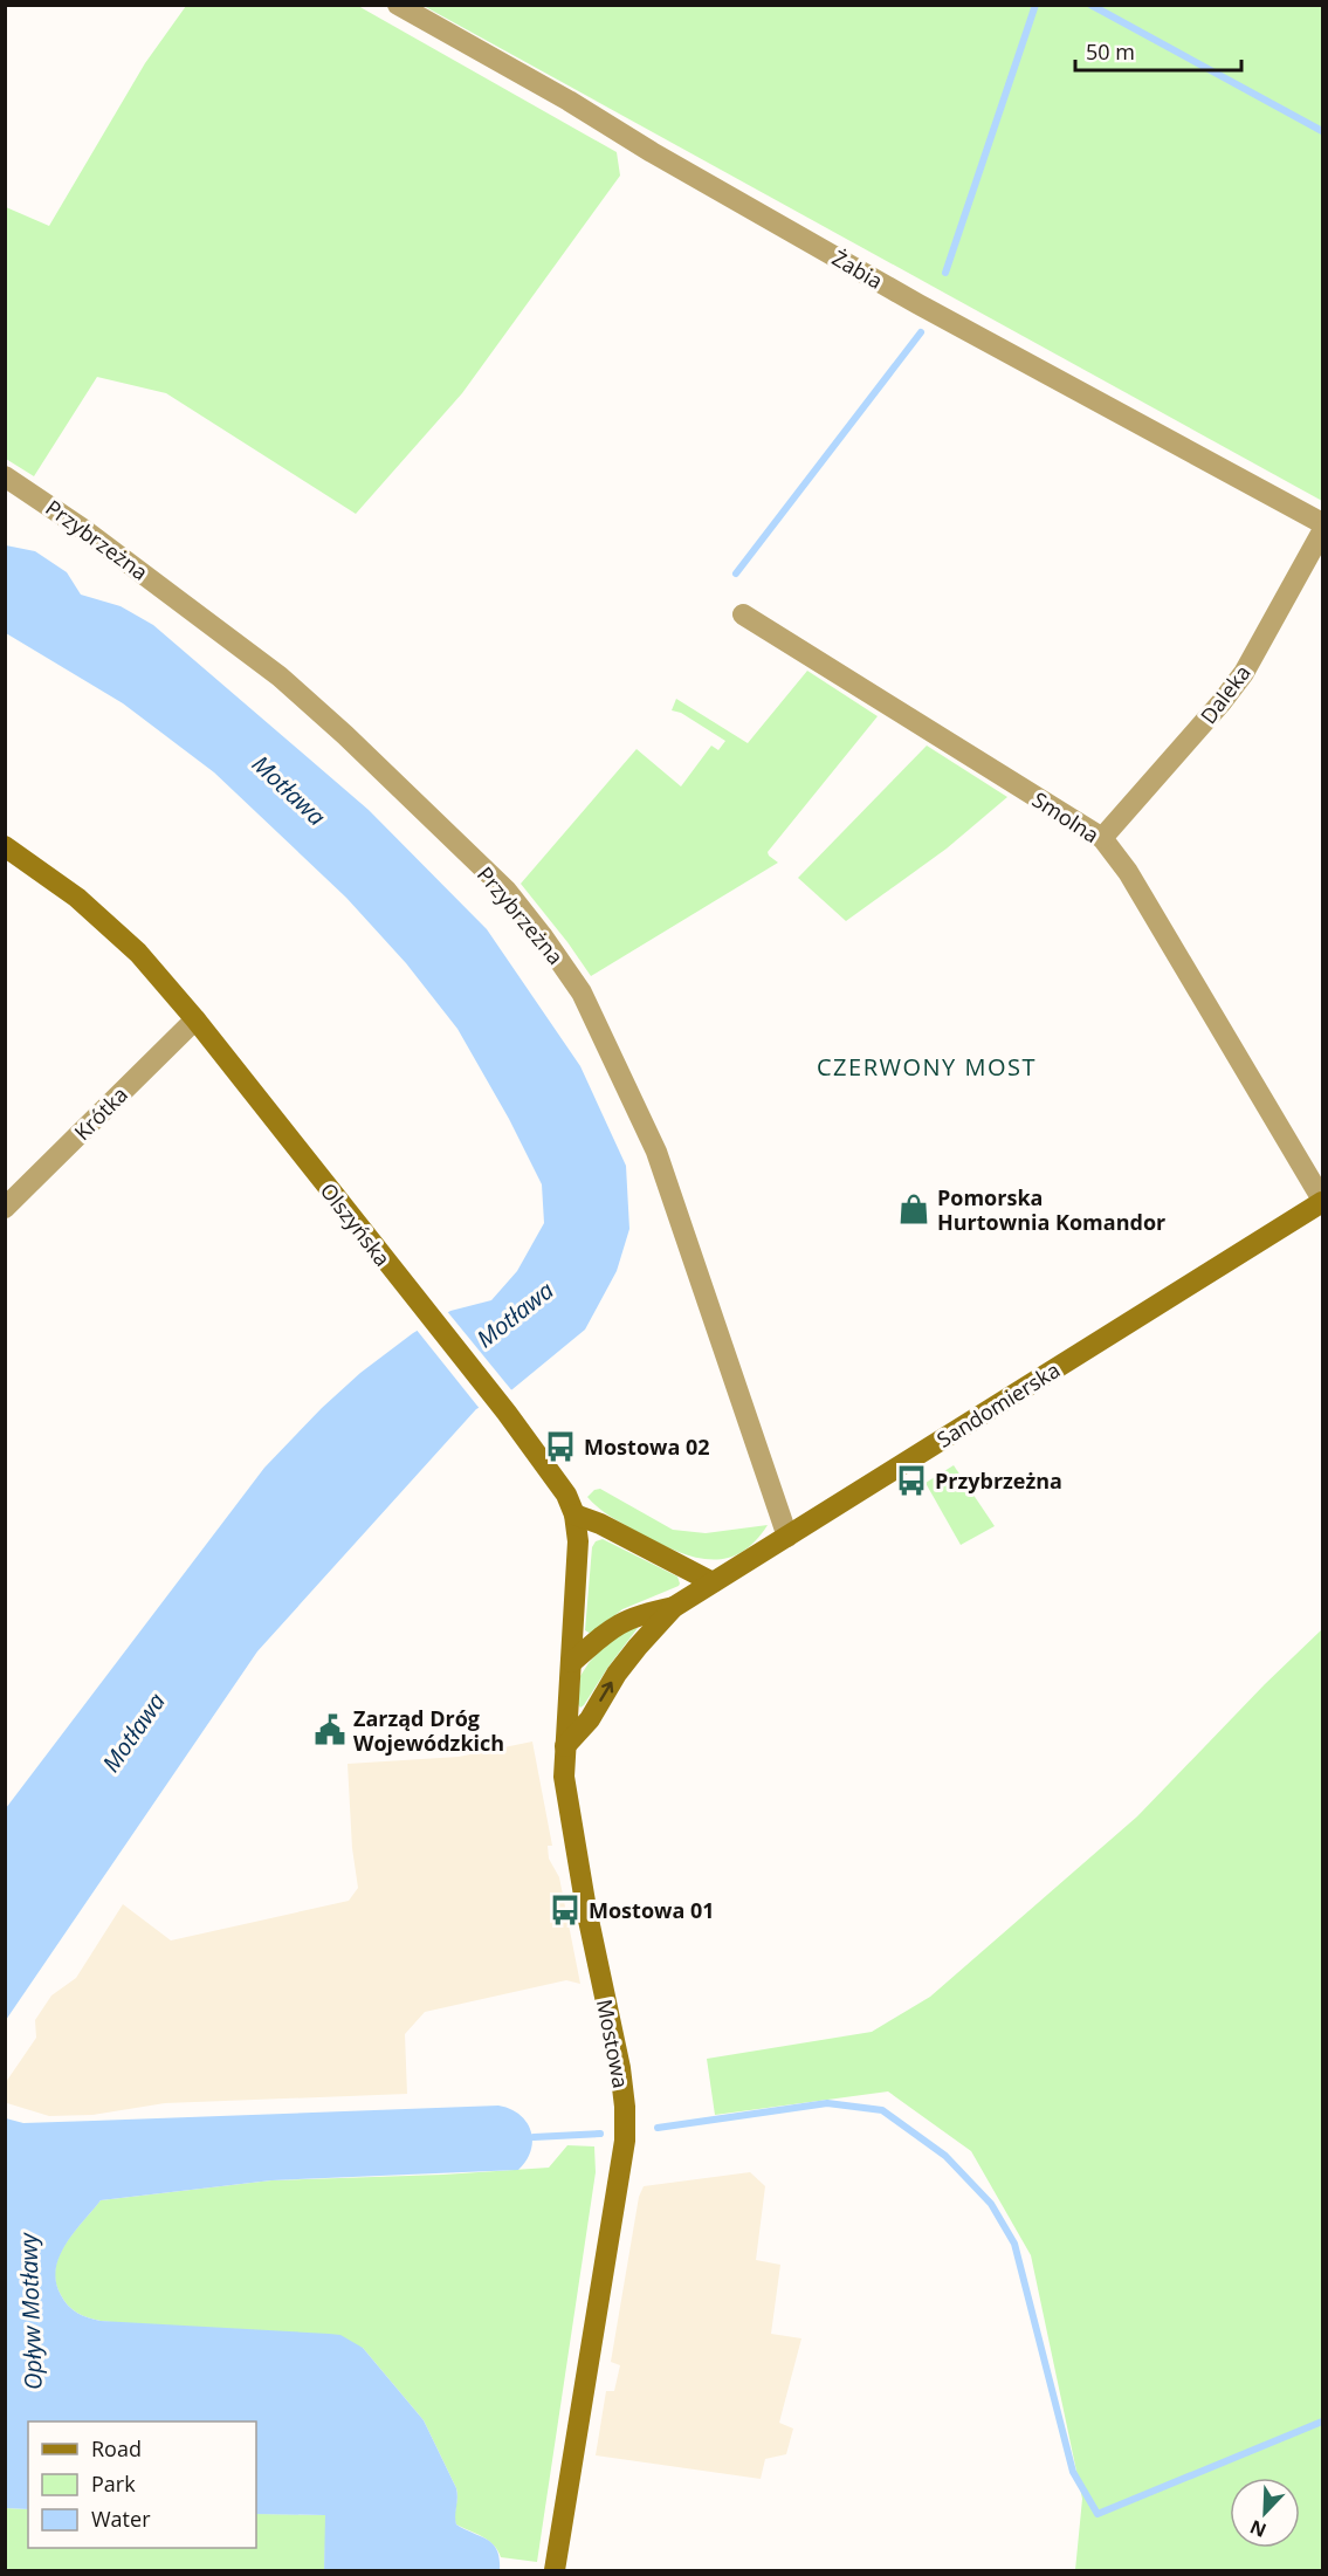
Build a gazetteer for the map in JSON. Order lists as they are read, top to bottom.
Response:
{
  "streets": {
    "street": [
      "Żabia",
      "Przybrzeżna",
      "Daleka",
      "Smolna",
      "Krótka",
      "Olszyńska",
      "Sandomierska",
      "Mostowa"
    ]
  },
  "crossings": [
    ["Przybrzeżna", "Sandomierska"],
    ["Daleka", "Smolna"],
    ["Smolna", "Sandomierska"],
    ["Krótka", "Olszyńska"],
    ["Olszyńska", "Mostowa"],
    ["Sandomierska", "Mostowa"]
  ],
  "districts": ["CZERWONY MOST"],
  "water": ["Motława", "Opływ Motławy"],
  "places": {
    "shop": ["Pomorska Hurtownia Komandor"],
    "bus stop": ["Mostowa 02", "Przybrzeżna", "Mostowa 01"],
    "public building": ["Zarząd Dróg Wojewódzkich"]
  },
  "legend": ["Road", "Park", "Water"],
  "scale_bar": "50 m",
  "north": "bottom left"
}
